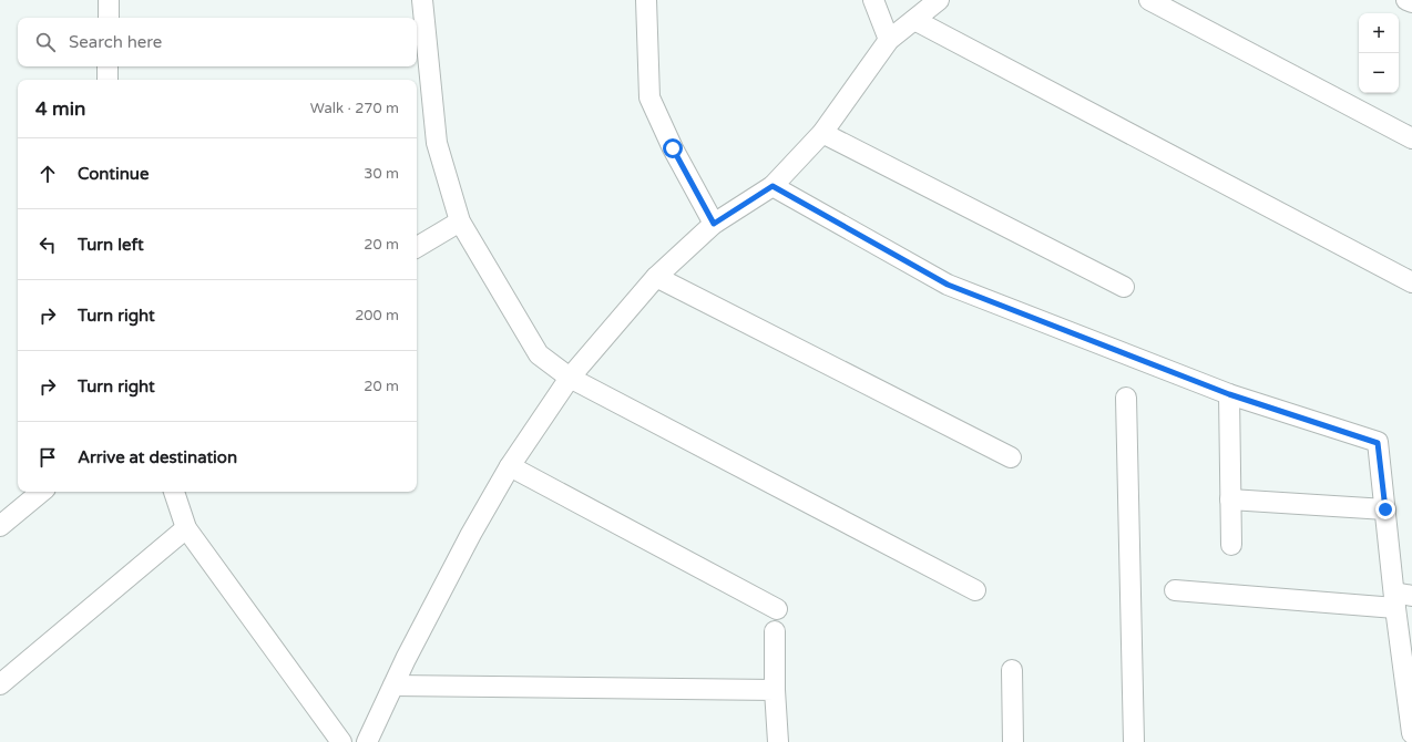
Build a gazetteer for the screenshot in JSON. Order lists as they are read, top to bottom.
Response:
{
  "page": {
    "map_buttons": ["+", "−"],
    "search": "Search here",
    "heading": ["4 min", "Walk · 270 m"],
    "list": [
      ["Continue", "30 m"],
      ["Turn left", "20 m"],
      ["Turn right", "200 m"],
      ["Turn right", "20 m"],
      "Arrive at destination"
    ]
  }
}
